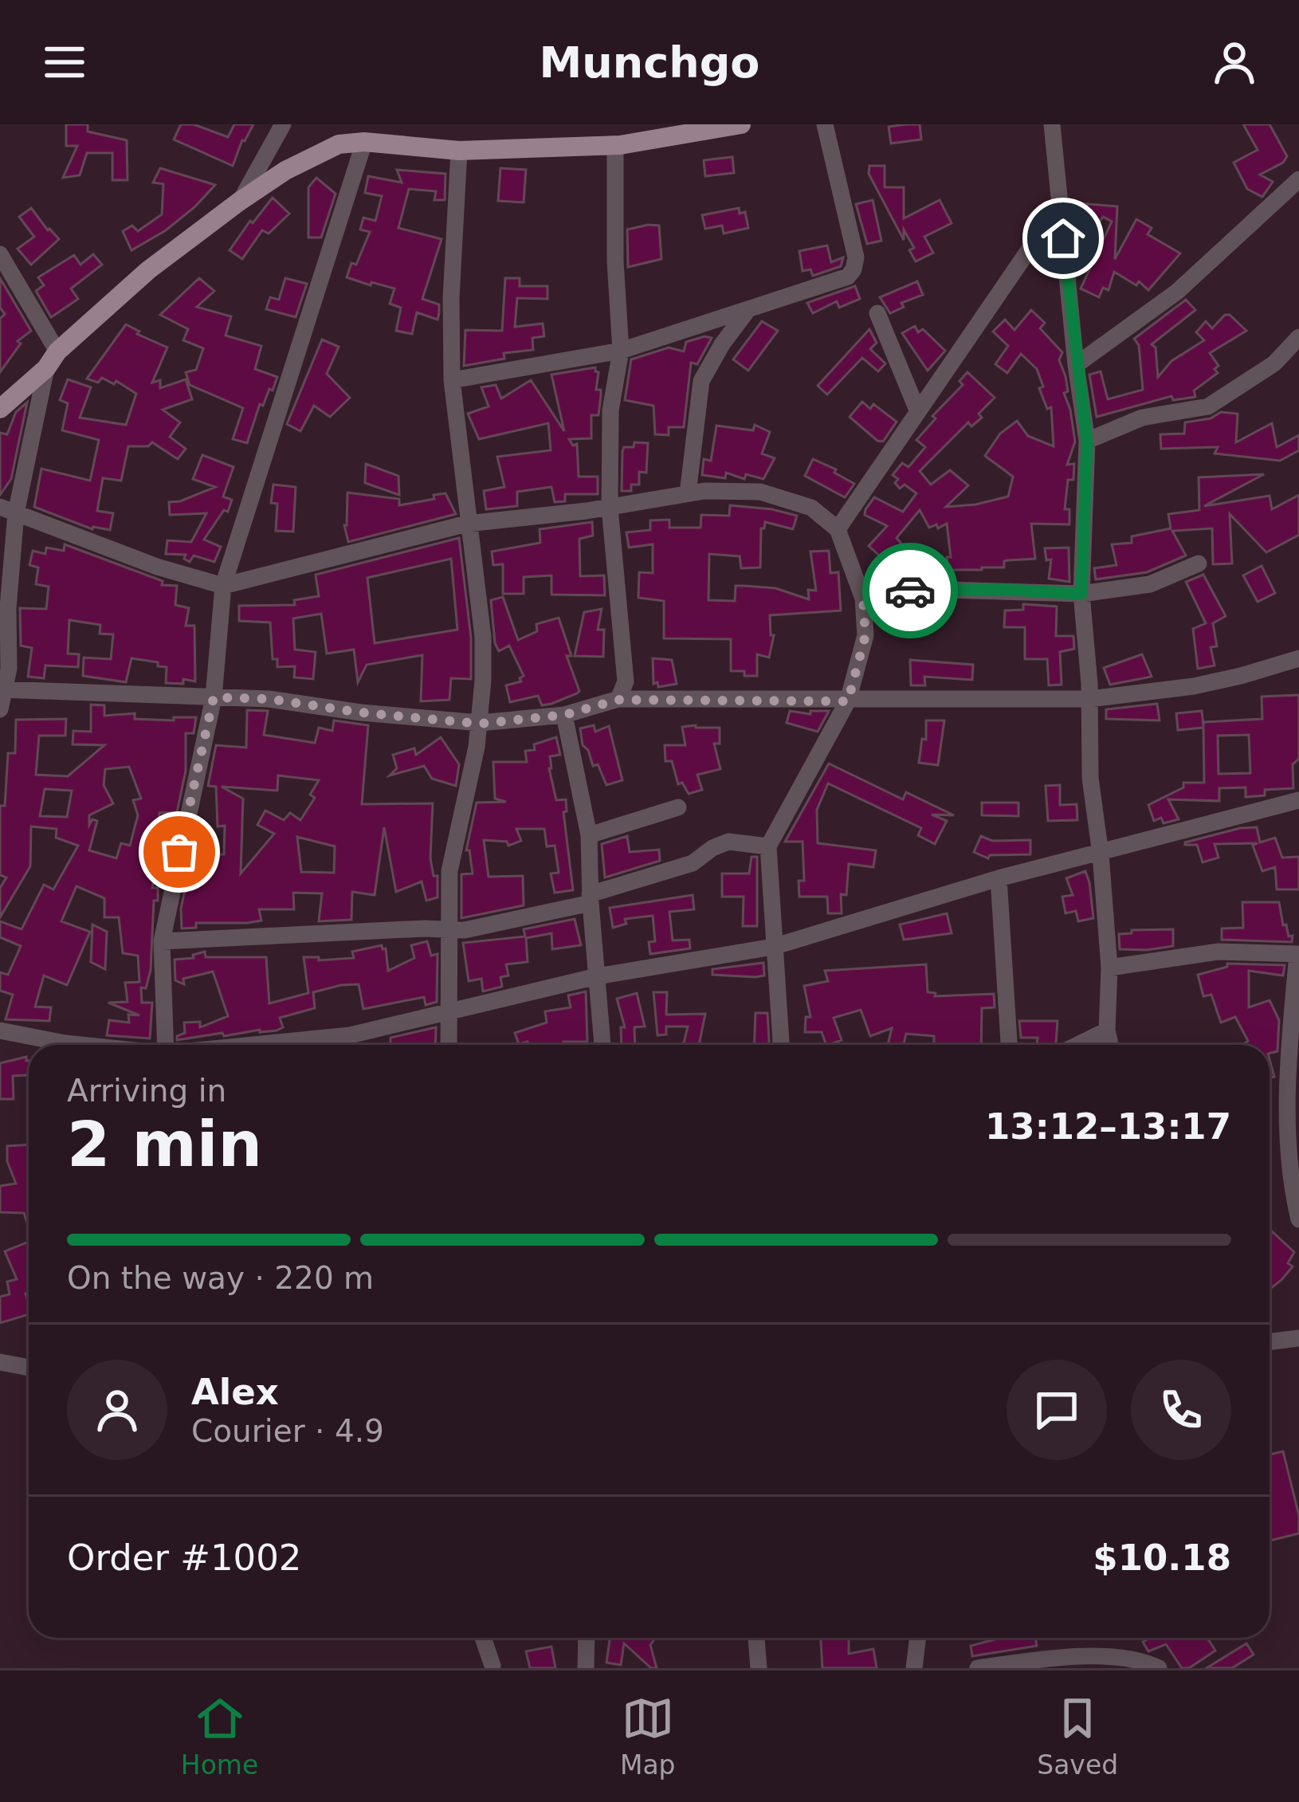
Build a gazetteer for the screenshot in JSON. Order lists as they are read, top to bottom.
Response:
{
  "page": {
    "header": "Munchgo",
    "heading": ["2 min", "Arriving in", "13:12–13:17"],
    "panel": [
      "Alex",
      "Courier · 4.9",
      "Order #1002",
      "$10.18"
    ],
    "bar": "On the way · 220 m",
    "tabs": ["Home", "Map", "Saved"]
  }
}
